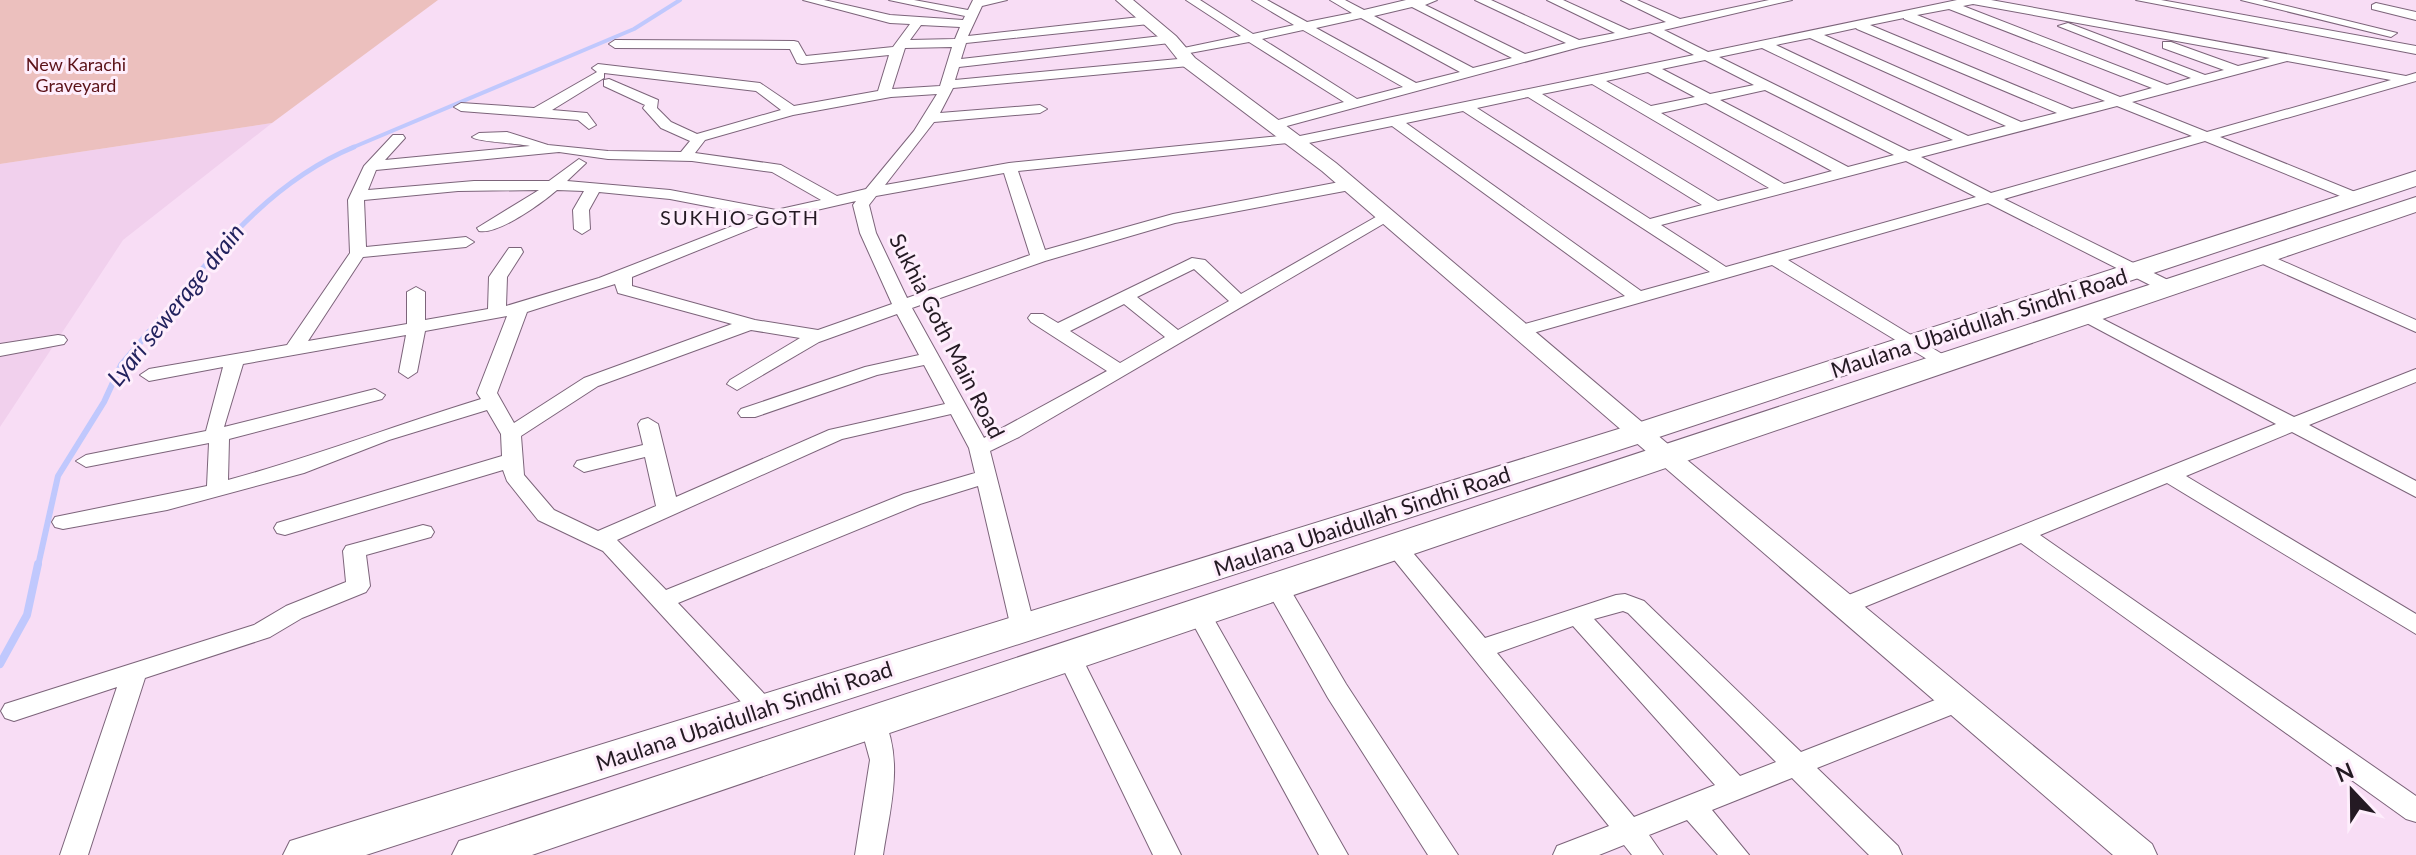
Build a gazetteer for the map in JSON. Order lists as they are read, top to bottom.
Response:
{
  "streets": {
    "main road": ["Maulana Ubaidullah Sindhi Road"],
    "street": ["Sukhia Goth Main Road"]
  },
  "crossings": [
    ["Maulana Ubaidullah Sindhi Road", "Sukhia Goth Main Road"]
  ],
  "districts": ["SUKHIO GOTH"],
  "water": ["Lyari sewerage drain"],
  "parks": ["New Karachi Graveyard"],
  "north": "top"
}
